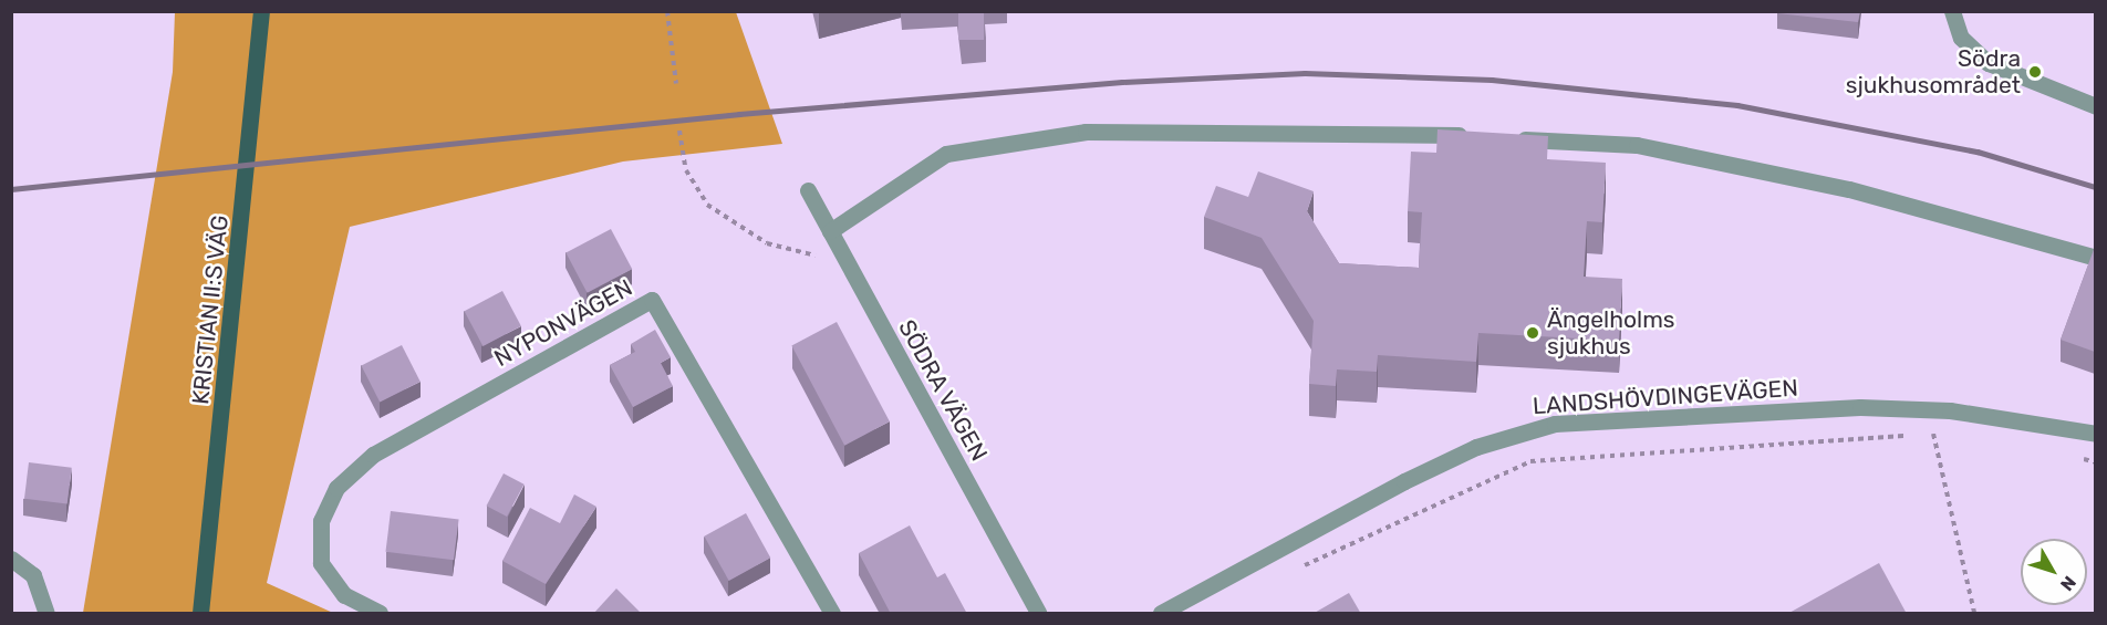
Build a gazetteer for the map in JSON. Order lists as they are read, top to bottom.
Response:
{
  "streets": {
    "main road": ["KRISTIAN II:S VÄG"],
    "street": ["NYPONVÄGEN", "SÖDRA VÄGEN", "LANDSHÖVDINGEVÄGEN"]
  },
  "places": ["Södra sjukhusområdet", "Ängelholms sjukhus"],
  "north": "bottom right"
}
